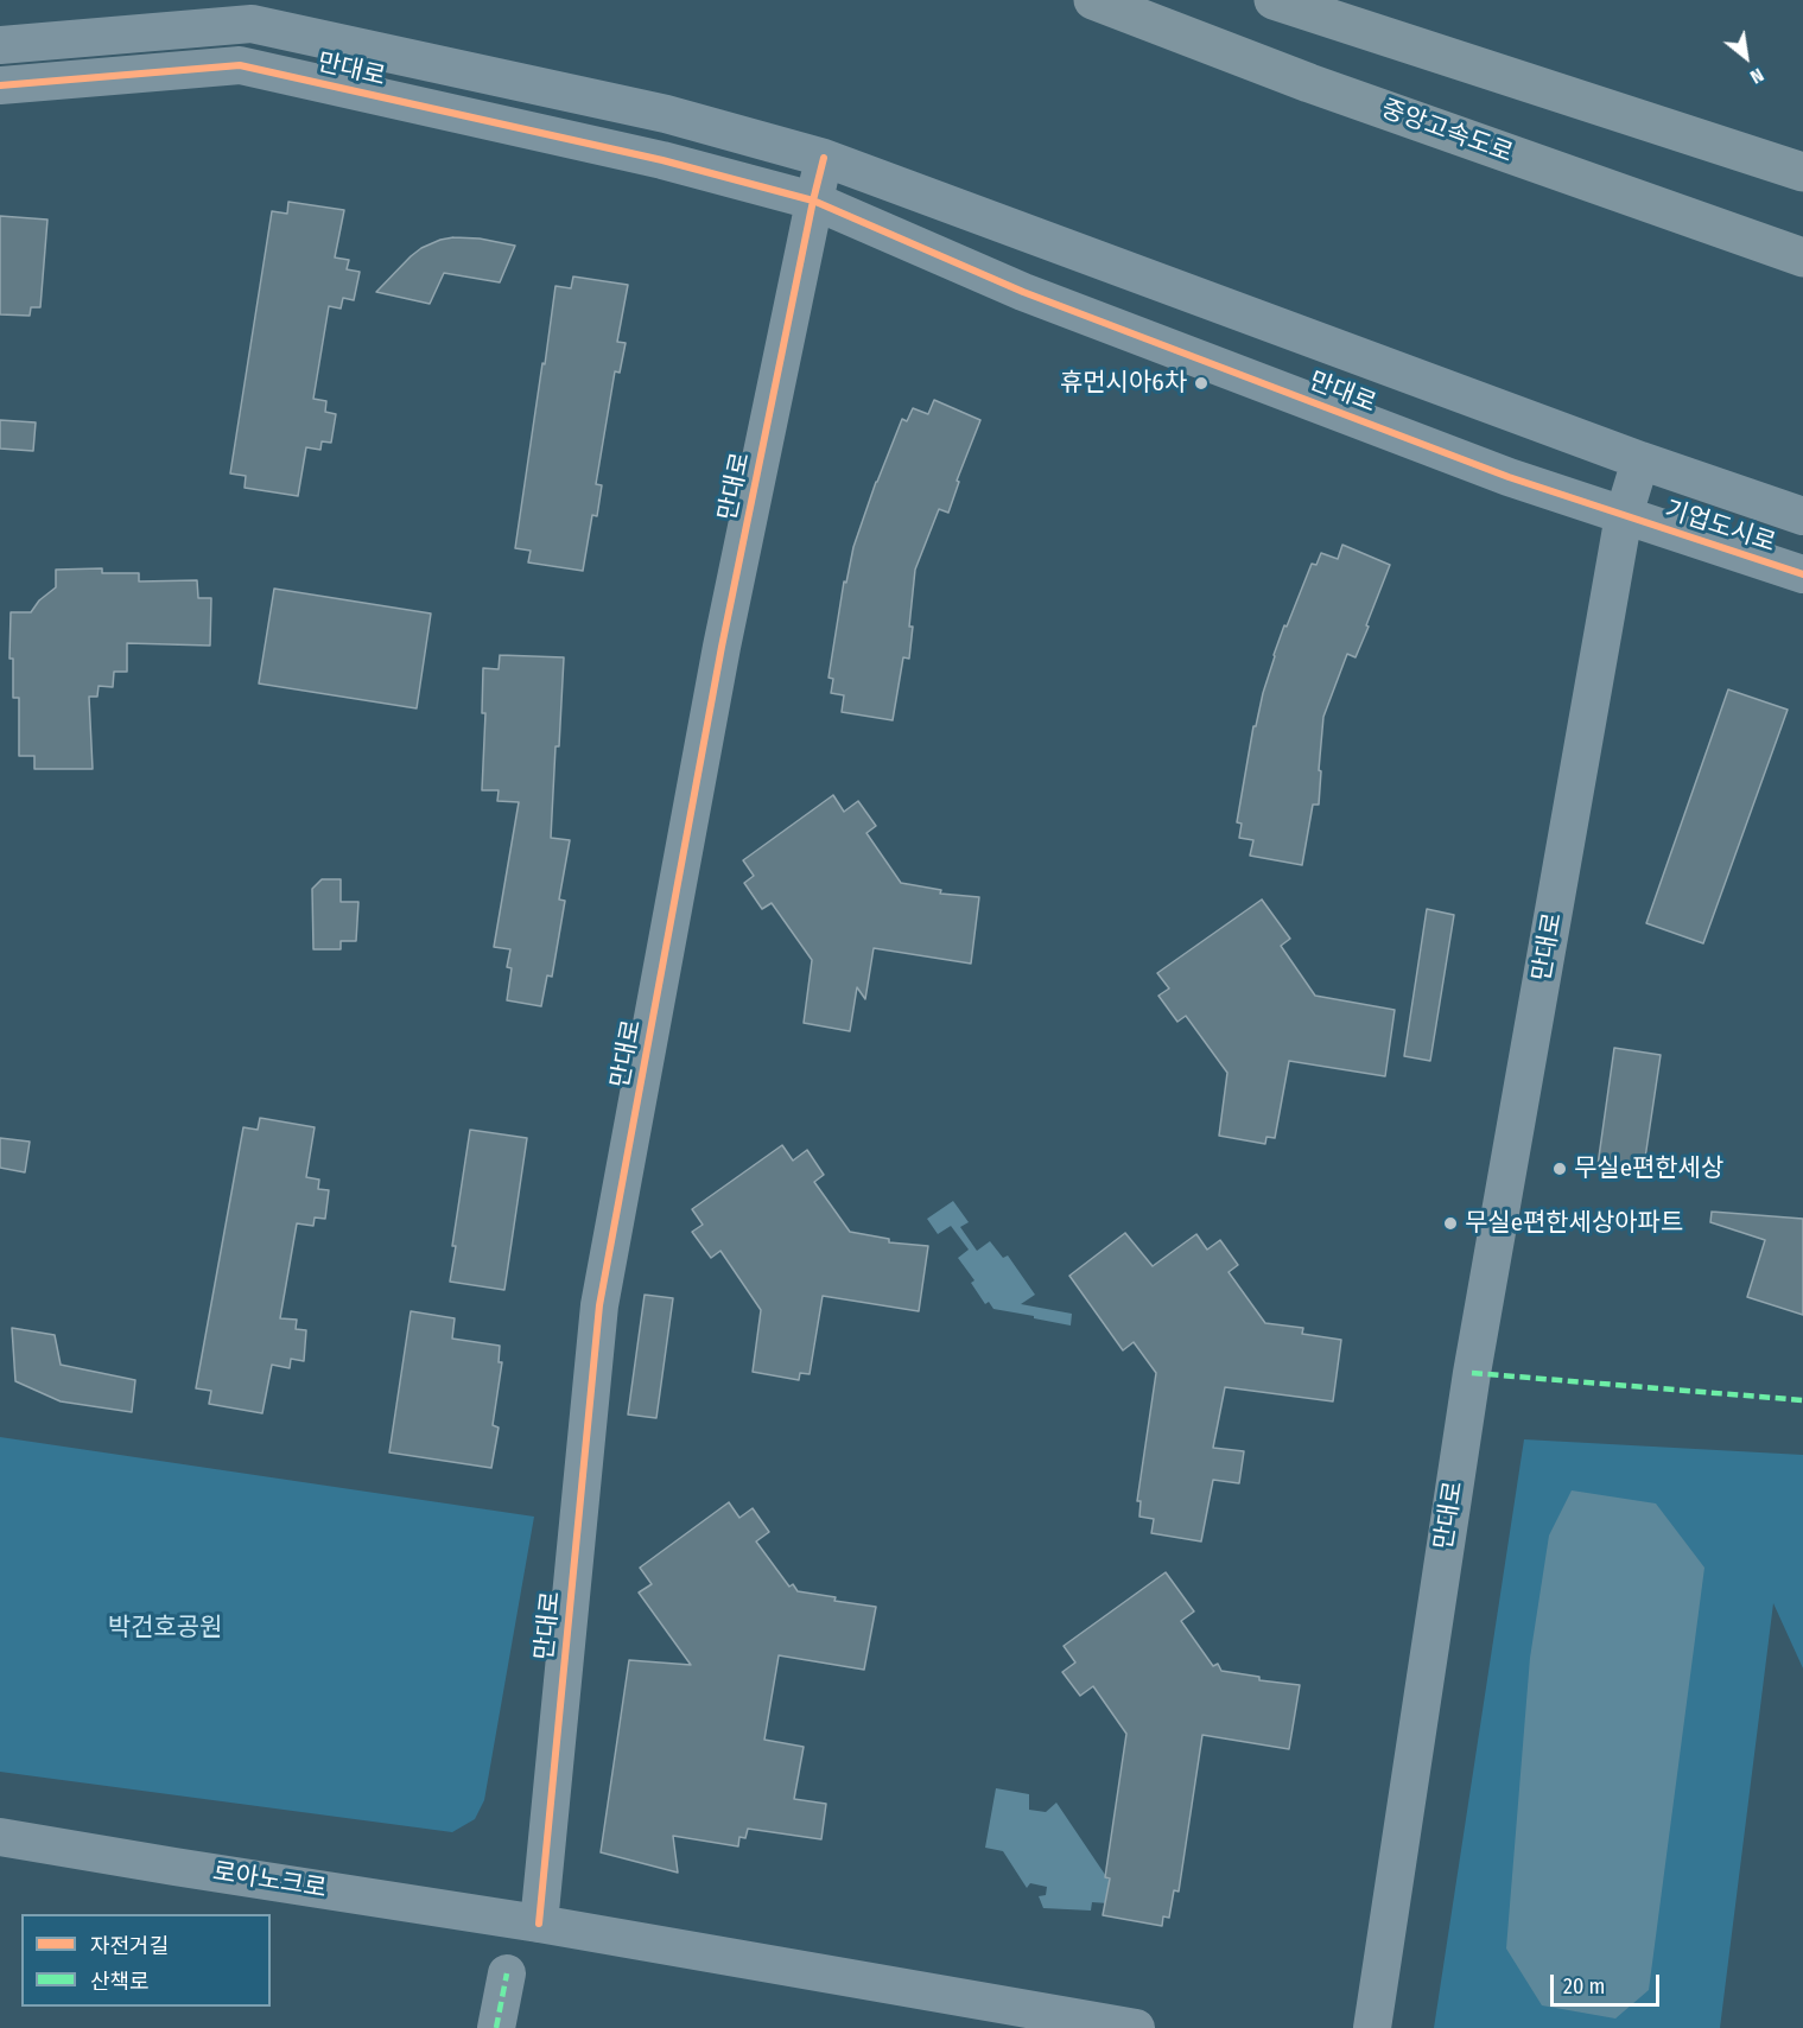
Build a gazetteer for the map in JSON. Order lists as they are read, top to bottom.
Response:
{
  "streets": {
    "highway": ["중앙고속도로"],
    "street": ["만대로", "기업도시로", "로아노크로"]
  },
  "crossings": [
    ["만대로", "기업도시로"],
    ["만대로", "로아노크로"]
  ],
  "parks": ["박건호공원"],
  "places": ["휴먼시아6차", "무실e편한세상", "무실e편한세상아파트"],
  "legend": ["자전거길", "산책로"],
  "scale_bar": "20 m",
  "north": "bottom right"
}
